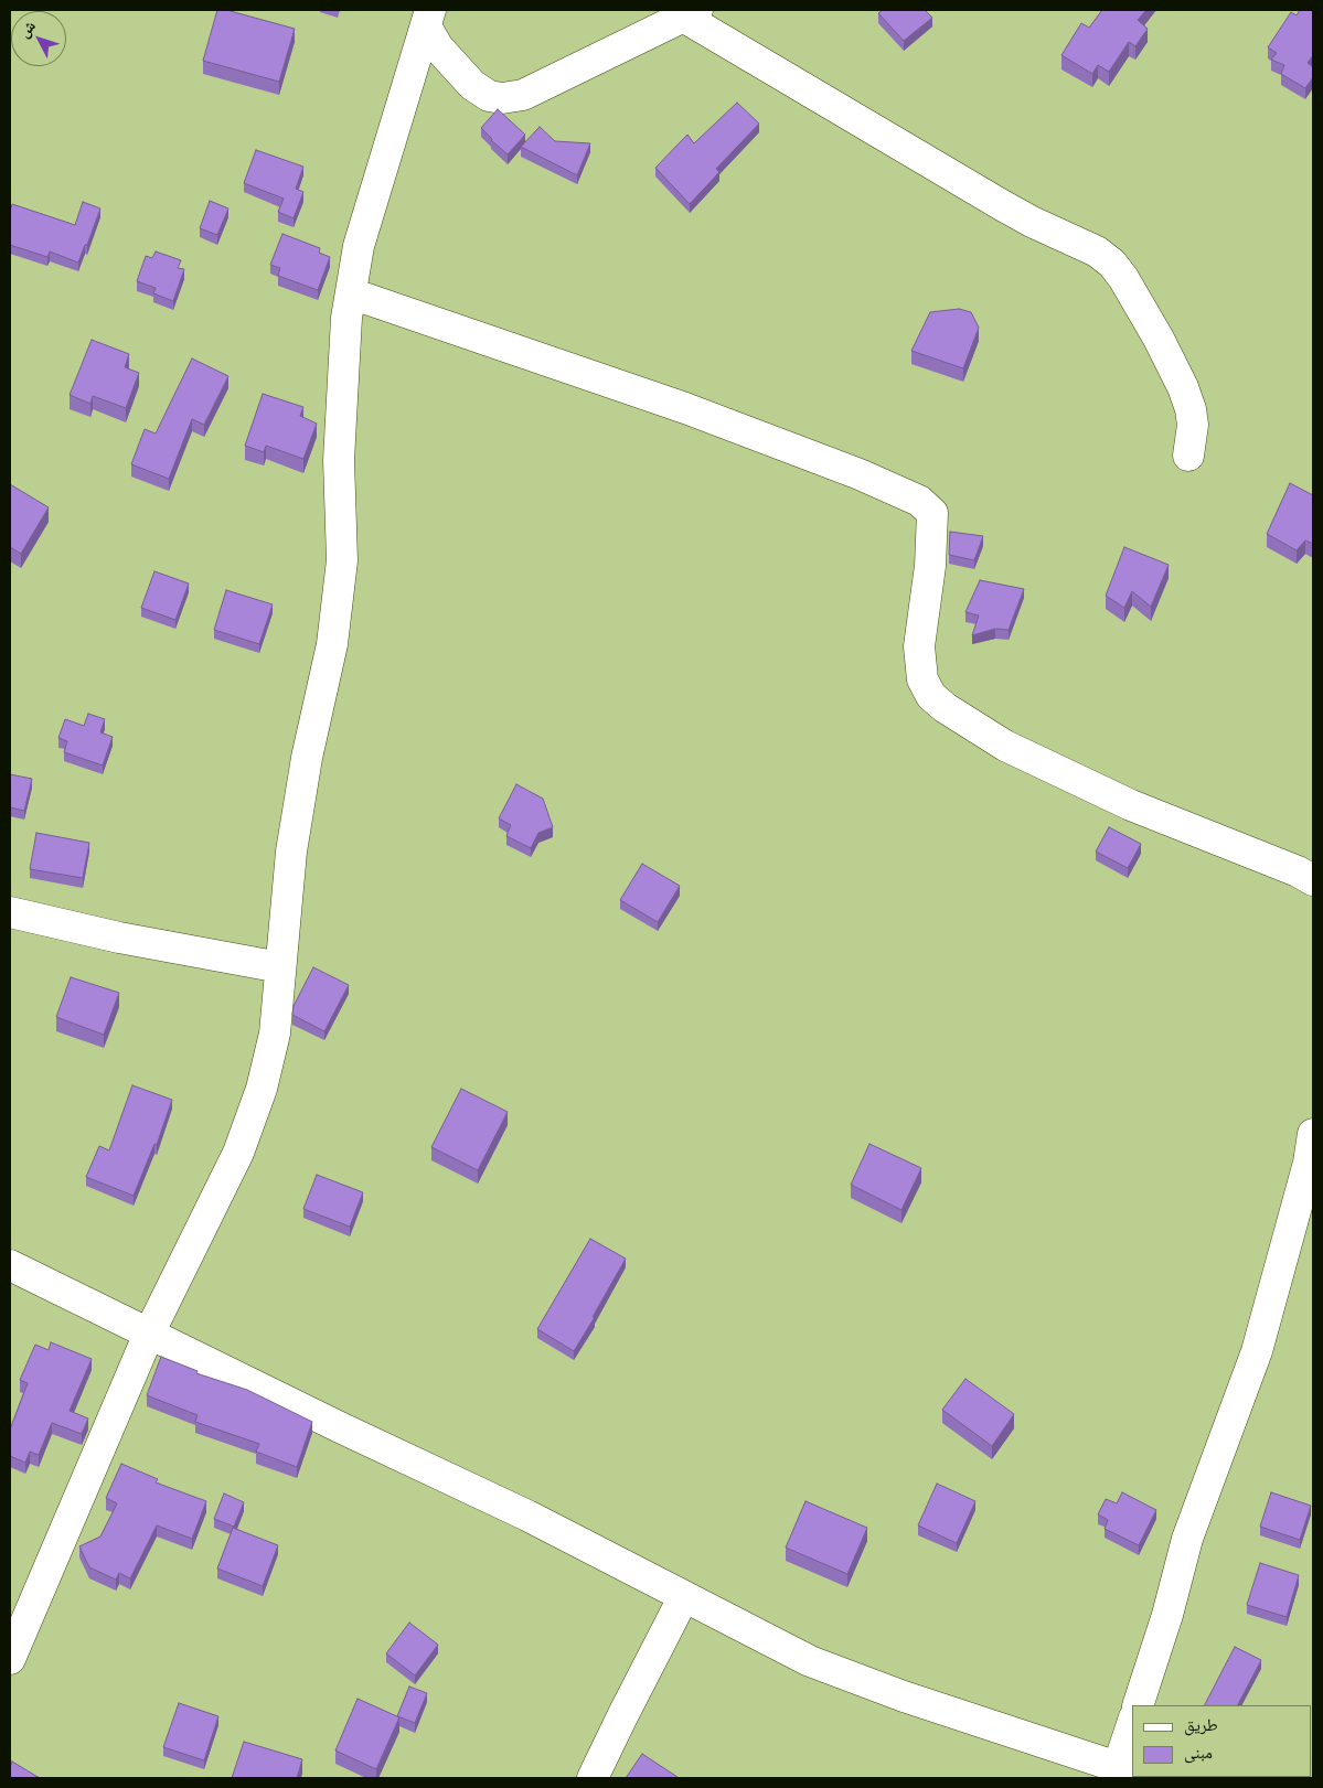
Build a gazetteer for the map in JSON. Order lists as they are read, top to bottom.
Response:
{
  "legend": ["طريق", "مبنى"],
  "north": "top left"
}
